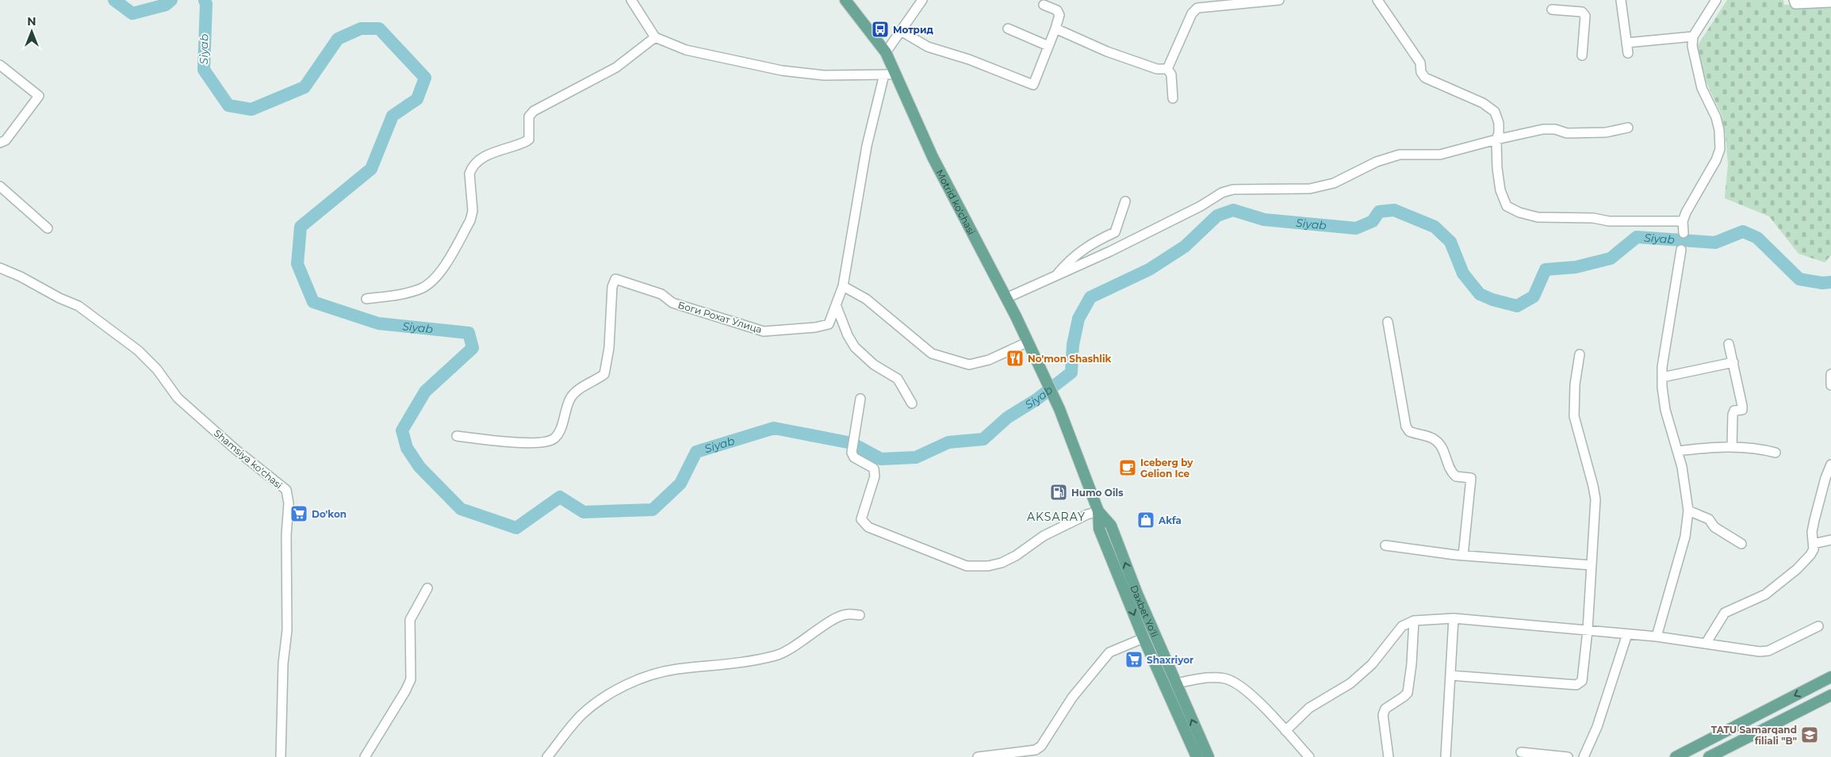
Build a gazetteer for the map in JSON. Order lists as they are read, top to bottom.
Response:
{
  "streets": {
    "main road": ["Motrid ko'chasi", "Daxbet Yo'li"],
    "street": ["Боги Рохат Улица", "Shamsiya ko'chasi"]
  },
  "crossings": [
    ["Motrid ko'chasi", "Daxbet Yo'li"]
  ],
  "districts": ["AKSARAY"],
  "water": ["Siyab"],
  "places": {
    "bus stop": ["Мотрид"],
    "restaurant": ["No'mon Shashlik"],
    "cafe": ["Iceberg by Gelion Ice"],
    "fuel station": ["Humo Oils"],
    "supermarket": ["Do'kon", "Shaxriyor"],
    "shop": ["Akfa"],
    "school or university": ["TATU Samarqand filiali \"B\""]
  },
  "north": "top"
}
